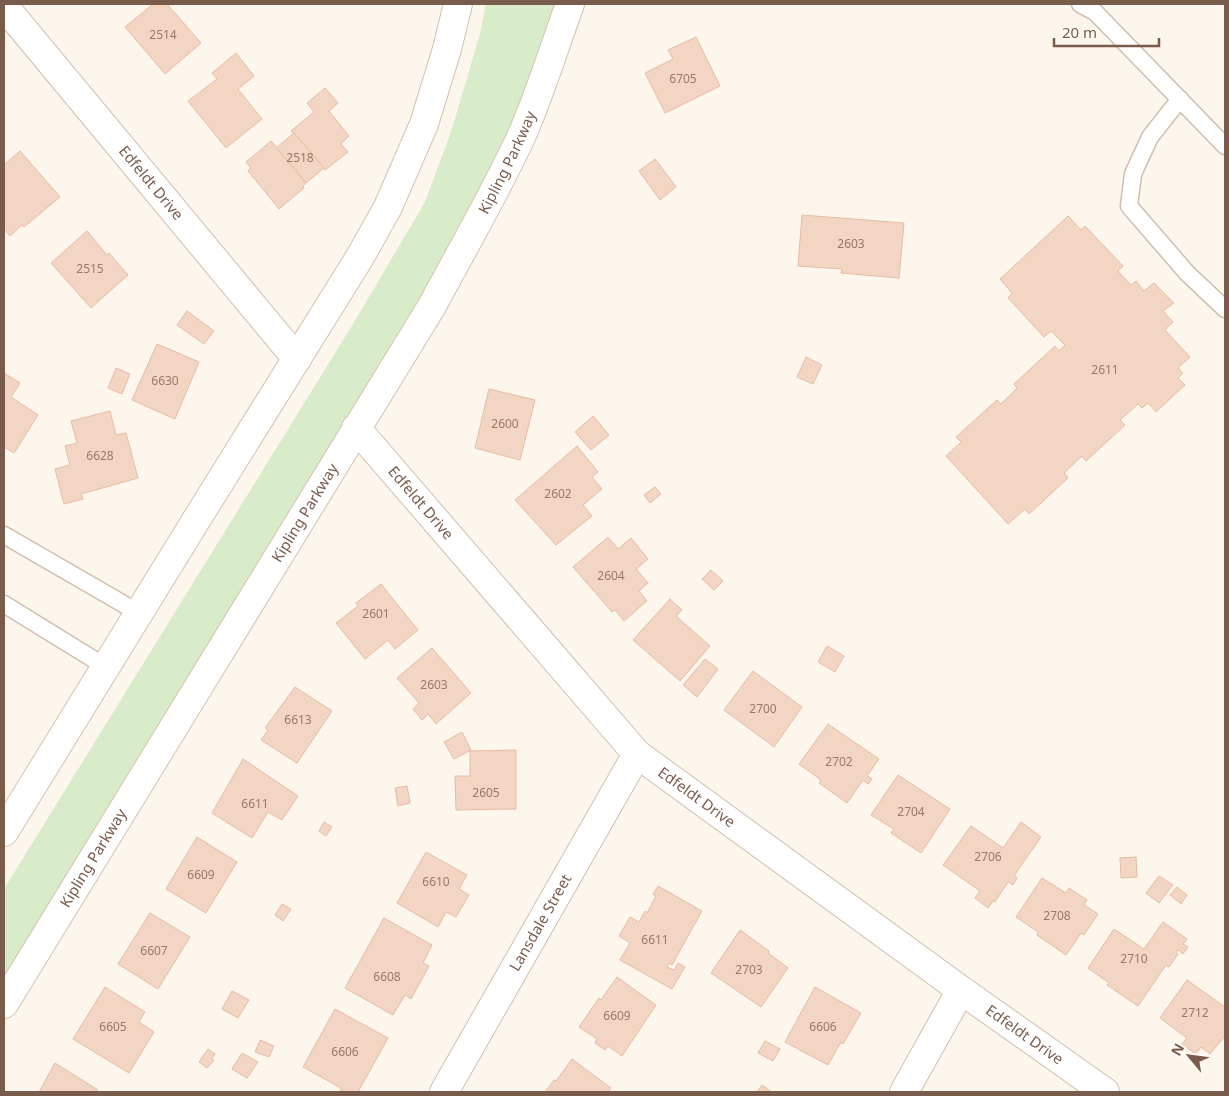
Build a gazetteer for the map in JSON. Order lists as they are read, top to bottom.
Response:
{
  "streets": {
    "street": ["Kipling Parkway", "Edfeldt Drive", "Lansdale Street"]
  },
  "crossings": [
    ["Kipling Parkway", "Edfeldt Drive"],
    ["Edfeldt Drive", "Lansdale Street"]
  ],
  "house_numbers": [
    "2514",
    "6705",
    "2518",
    "2603",
    "2515",
    "2611",
    "6630",
    "2600",
    "6628",
    "2602",
    "2604",
    "2601",
    "2603",
    "2700",
    "6613",
    "2702",
    "2605",
    "6611",
    "2704",
    "2706",
    "6609",
    "6610",
    "2708",
    "6611",
    "6607",
    "2710",
    "2703",
    "6608",
    "2712",
    "6609",
    "6605",
    "6606",
    "6606"
  ],
  "scale_bar": "20 m",
  "north": "top left"
}
